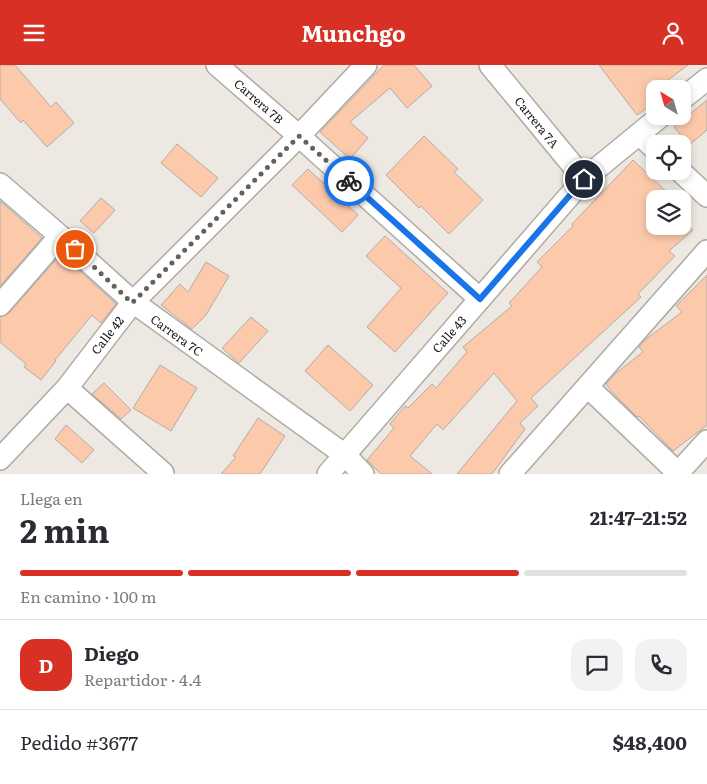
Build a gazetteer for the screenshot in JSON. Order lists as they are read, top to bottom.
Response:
{
  "streets": {
    "street": [
      "Carrera 7B",
      "Carrera 7A",
      "Calle 43",
      "Calle 42",
      "Carrera 7C"
    ]
  },
  "crossings": [
    ["Carrera 7B", "Calle 43"],
    ["Carrera 7B", "Calle 42"],
    ["Carrera 7A", "Calle 43"],
    ["Calle 43", "Carrera 7C"],
    ["Calle 42", "Carrera 7C"]
  ],
  "north": "top left",
  "page": {
    "header": "Munchgo",
    "heading": ["2 min", "Llega en", "21:47–21:52"],
    "panel": [
      "Diego",
      "Repartidor · 4.4",
      "Pedido #3677",
      "$48,400"
    ],
    "bar": "En camino · 100 m",
    "round": "D"
  }
}
